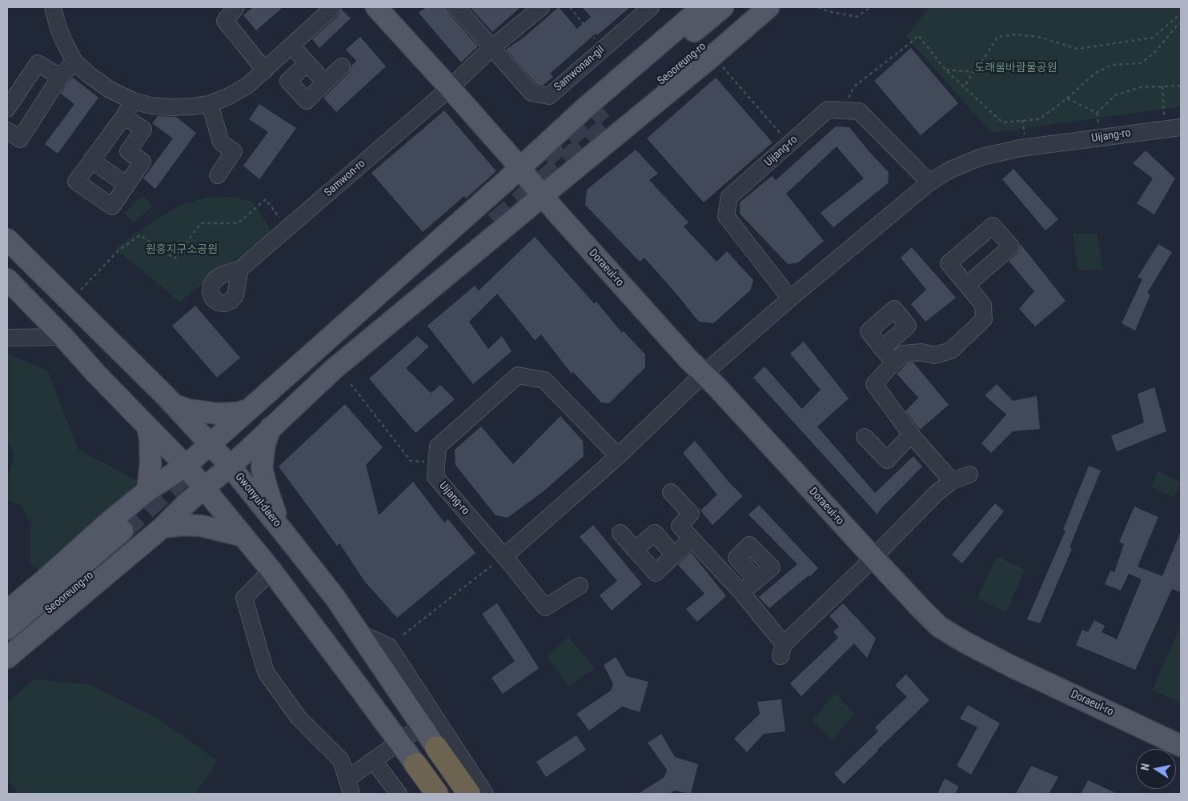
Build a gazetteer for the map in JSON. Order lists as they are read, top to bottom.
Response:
{
  "streets": {
    "highway": ["Gwonyul-daero"],
    "main road": ["Seooreung-ro", "Doraeul-ro"],
    "street": ["Samwonan-gil", "Uijang-ro", "Samwon-ro"]
  },
  "crossings": [
    ["Uijang-ro", "Doraeul-ro"]
  ],
  "parks": ["도래울바람물공원", "원흥지구소공원"],
  "north": "left"
}
